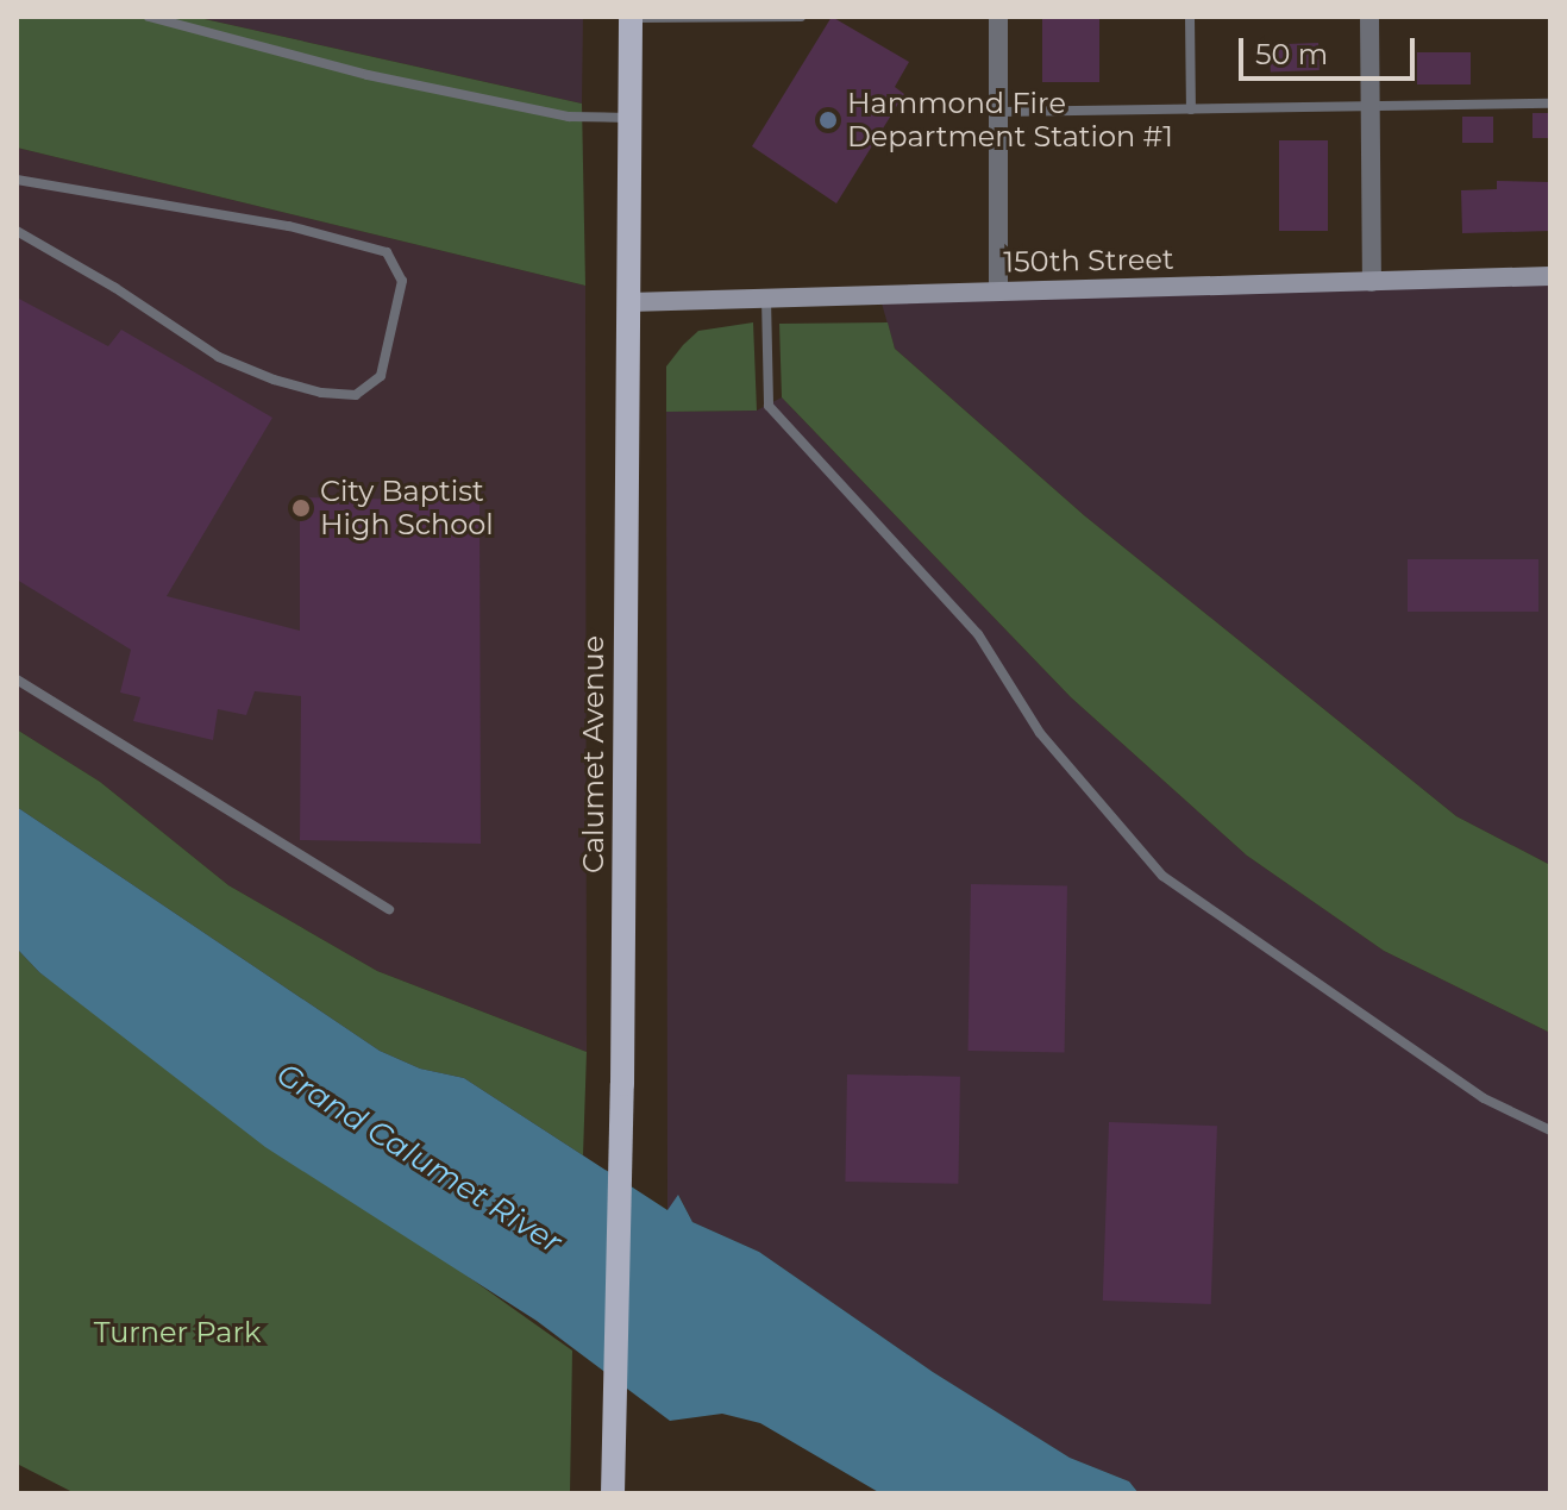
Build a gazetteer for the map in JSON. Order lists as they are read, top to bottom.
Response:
{
  "streets": {
    "main road": ["Calumet Avenue"],
    "street": ["150th Street"]
  },
  "crossings": [
    ["150th Street", "Calumet Avenue"]
  ],
  "water": ["Grand Calumet River"],
  "parks": ["Turner Park"],
  "places": ["Hammond Fire Department Station #1", "City Baptist High School"],
  "scale_bar": "50 m"
}
